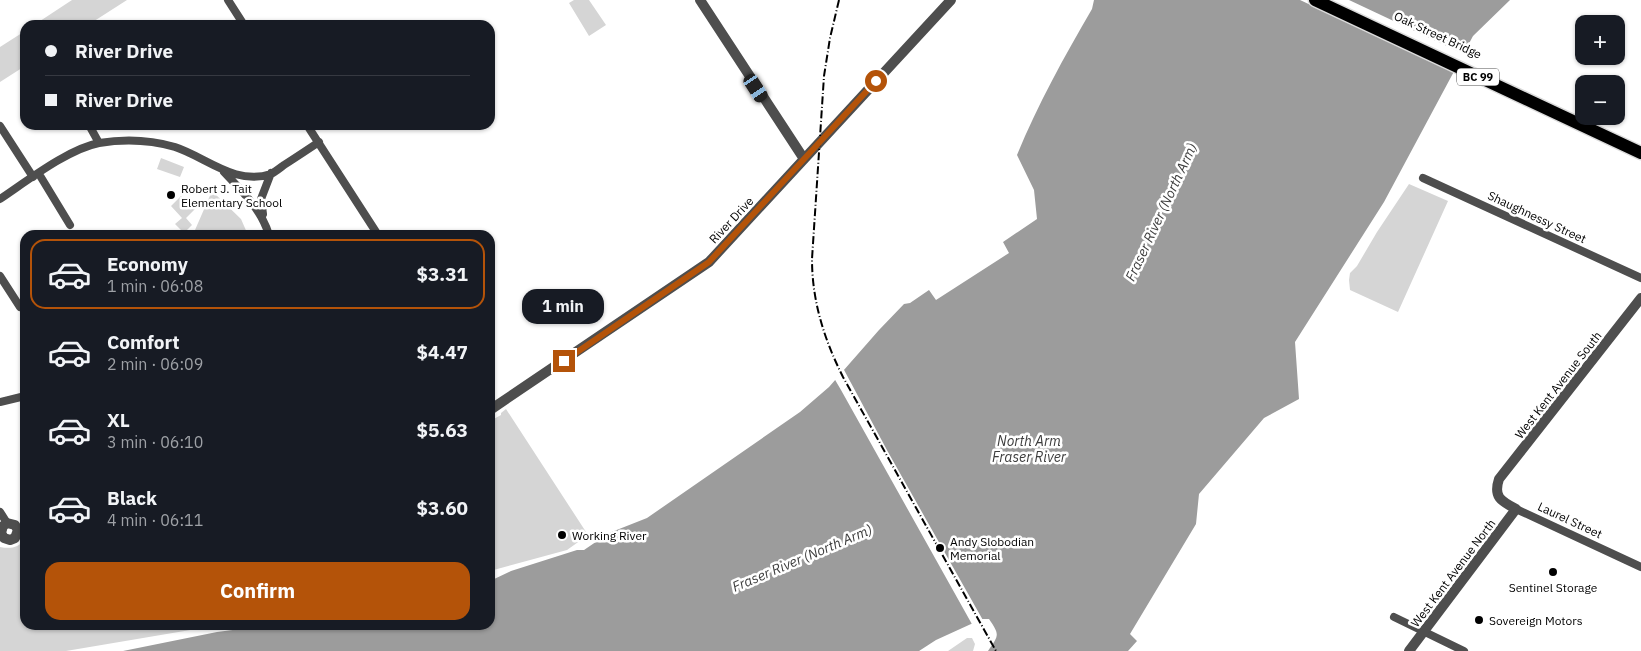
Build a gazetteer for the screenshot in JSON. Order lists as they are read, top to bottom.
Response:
{
  "streets": {
    "highway": ["Oak Street Bridge", "BC 99"],
    "street": [
      "Shaughnessy Street",
      "River Drive",
      "West Kent Avenue South",
      "Laurel Street",
      "West Kent Avenue North"
    ]
  },
  "crossings": [
    ["West Kent Avenue South", "Laurel Street"],
    ["Laurel Street", "West Kent Avenue North"]
  ],
  "water": ["Fraser River (North Arm)", "North Arm Fraser River"],
  "places": [
    "Robert J. Tait Elementary School",
    "Working River",
    "Andy Slobodian Memorial",
    "Sentinel Storage",
    "Sovereign Motors"
  ],
  "page": {
    "map_buttons": ["+", "−"],
    "banner": ["River Drive", "River Drive"],
    "list": [
      {
        "name": "Economy",
        "note": "1 min · 06:08",
        "value": "$3.31"
      },
      {
        "name": "Comfort",
        "note": "2 min · 06:09",
        "value": "$4.47"
      },
      {
        "name": "XL",
        "note": "3 min · 06:10",
        "value": "$5.63"
      },
      {
        "name": "Black",
        "note": "4 min · 06:11",
        "value": "$3.60"
      }
    ],
    "bubble": "1 min",
    "buttons": "Confirm"
  }
}
